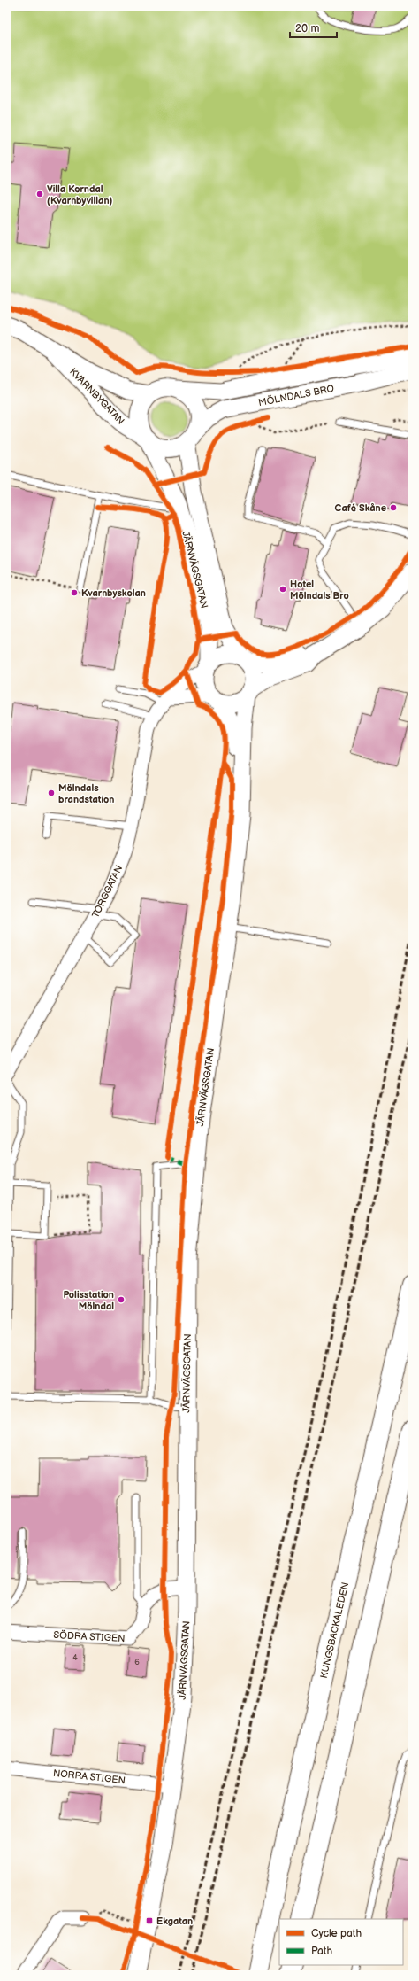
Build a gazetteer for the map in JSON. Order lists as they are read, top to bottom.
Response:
{
  "streets": {
    "highway": ["KUNGSBACKALEDEN"],
    "street": [
      "MÖLNDALS BRO",
      "KVARNBYGATAN",
      "JÄRNVÄGSGATAN",
      "TORGGATAN",
      "SÖDRA STIGEN",
      "NORRA STIGEN"
    ]
  },
  "crossings": [
    ["MÖLNDALS BRO", "KVARNBYGATAN"],
    ["MÖLNDALS BRO", "JÄRNVÄGSGATAN"],
    ["KVARNBYGATAN", "JÄRNVÄGSGATAN"],
    ["JÄRNVÄGSGATAN", "TORGGATAN"],
    ["JÄRNVÄGSGATAN", "NORRA STIGEN"]
  ],
  "places": {
    "other": [
      "Villa Korndal (Kvarnbyvillan)",
      "Café Skåne",
      "Hotel Mölndals Bro",
      "Kvarnbyskolan",
      "Mölndals brandstation",
      "Polisstation Mölndal"
    ],
    "transit": ["Ekgatan"]
  },
  "house_numbers": ["4", "6"],
  "legend": ["Cycle path", "Path"],
  "scale_bar": "20 m"
}
